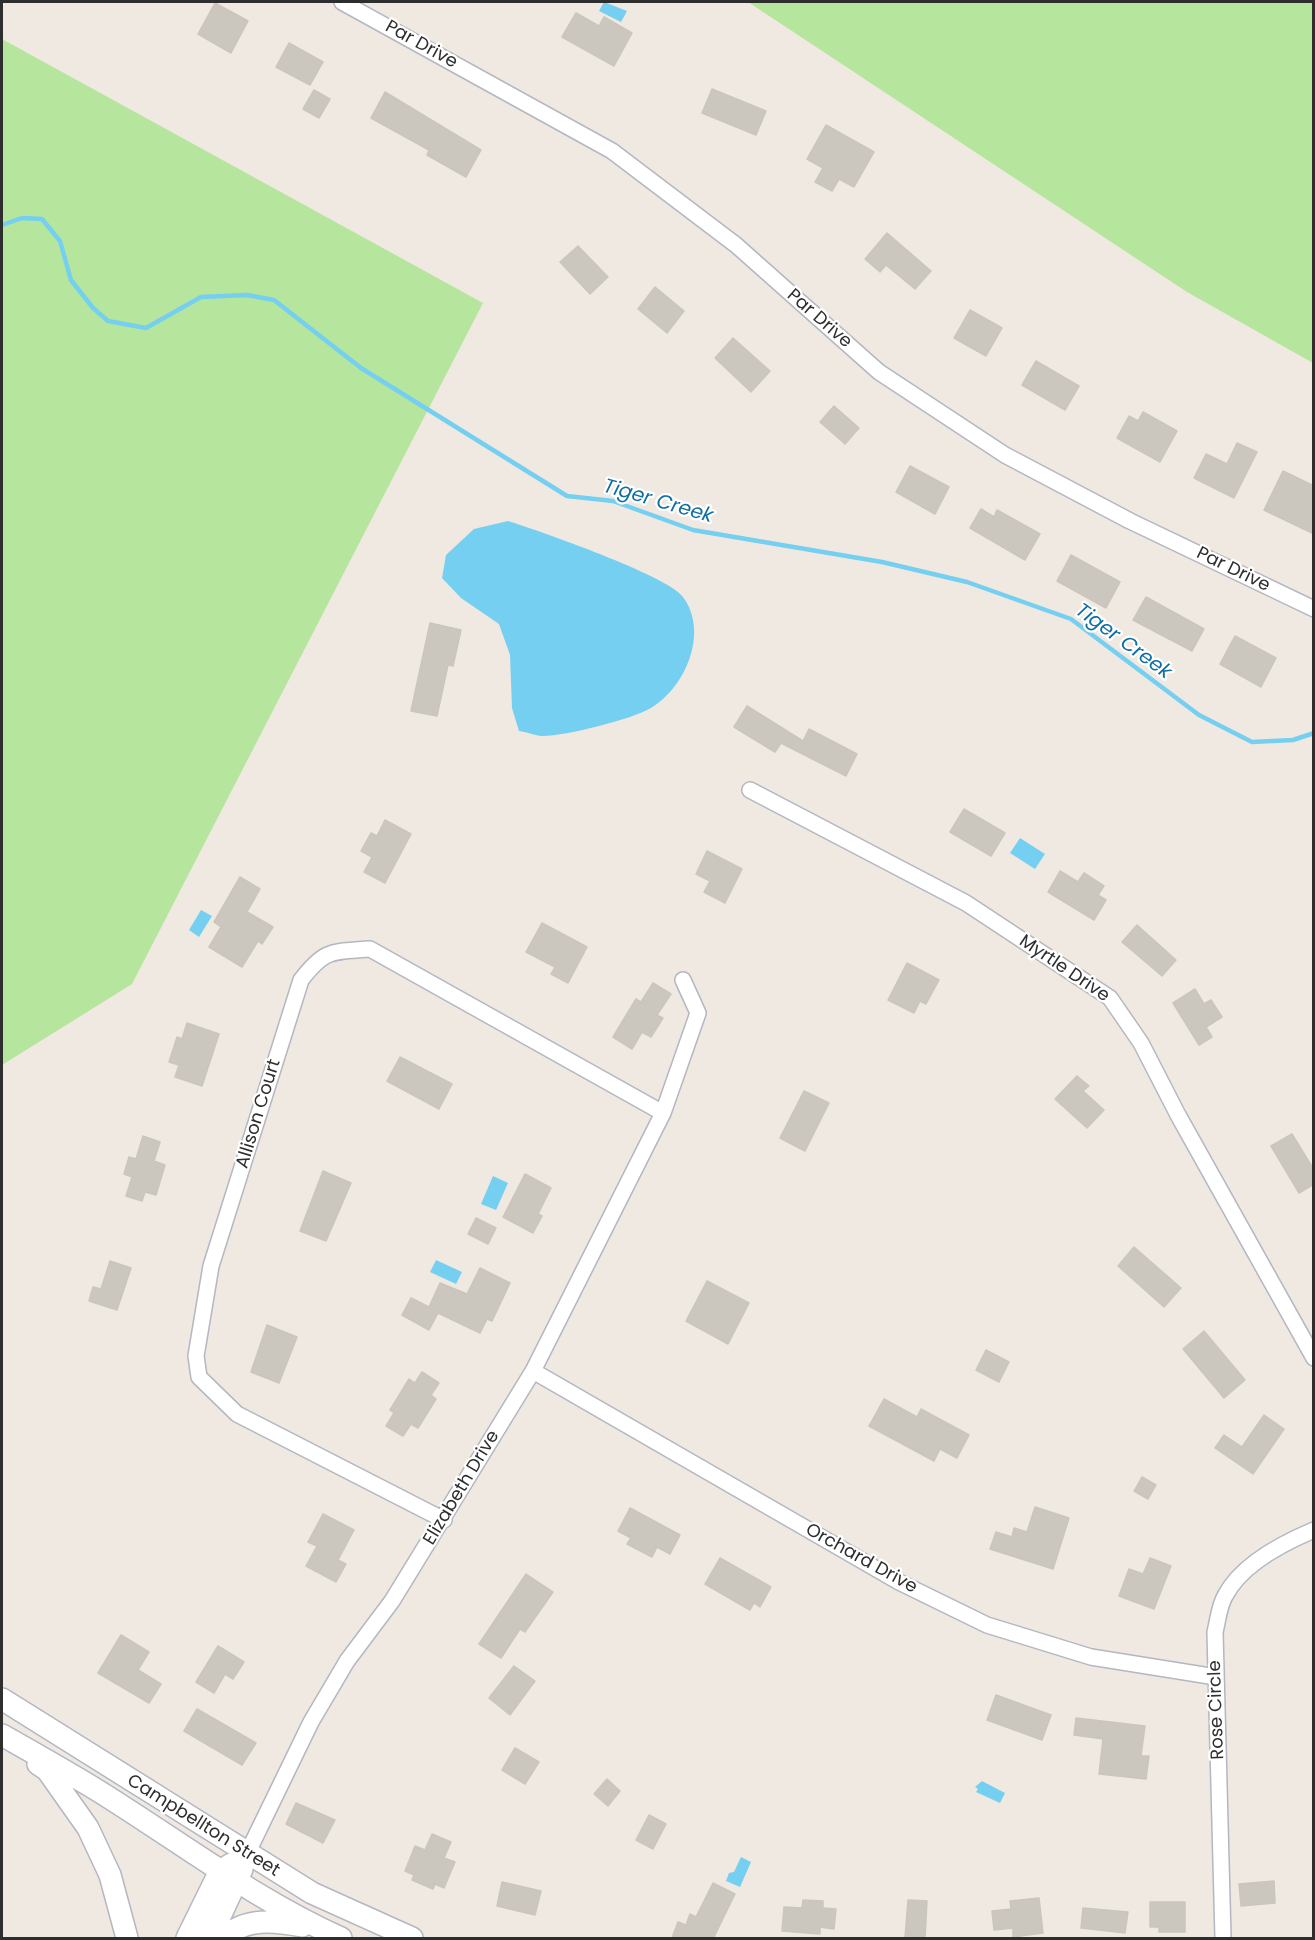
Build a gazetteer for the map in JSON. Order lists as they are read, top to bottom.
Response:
{
  "streets": {
    "main road": ["Campbellton Street"],
    "street": [
      "Par Drive",
      "Myrtle Drive",
      "Allison Court",
      "Elizabeth Drive",
      "Orchard Drive",
      "Rose Circle"
    ]
  },
  "crossings": [
    ["Allison Court", "Elizabeth Drive"],
    ["Elizabeth Drive", "Orchard Drive"],
    ["Elizabeth Drive", "Campbellton Street"],
    ["Orchard Drive", "Rose Circle"]
  ],
  "water": ["Tiger Creek"]
}
